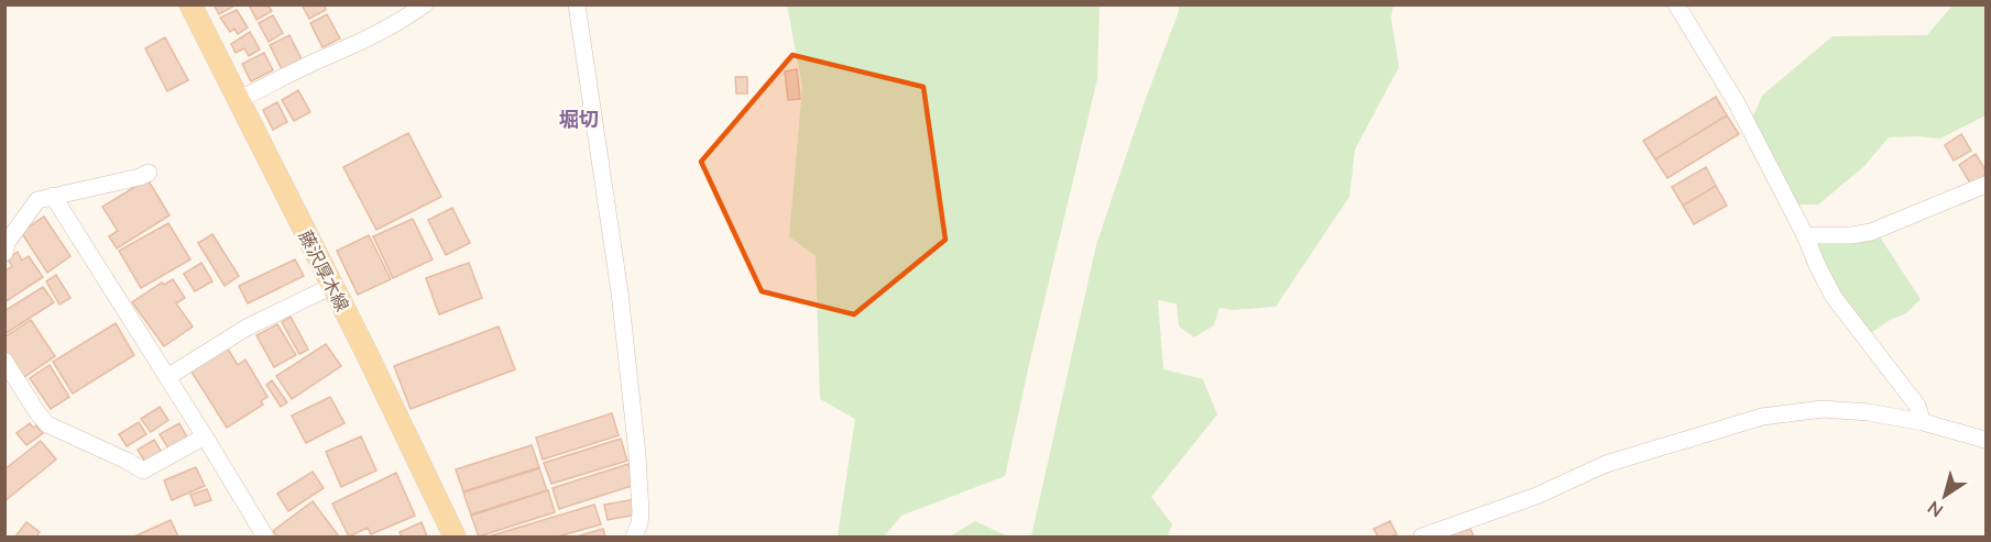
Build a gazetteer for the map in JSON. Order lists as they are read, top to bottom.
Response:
{
  "streets": {
    "main road": ["藤沢厚木線"]
  },
  "districts": ["堀切"],
  "north": "bottom left"
}
